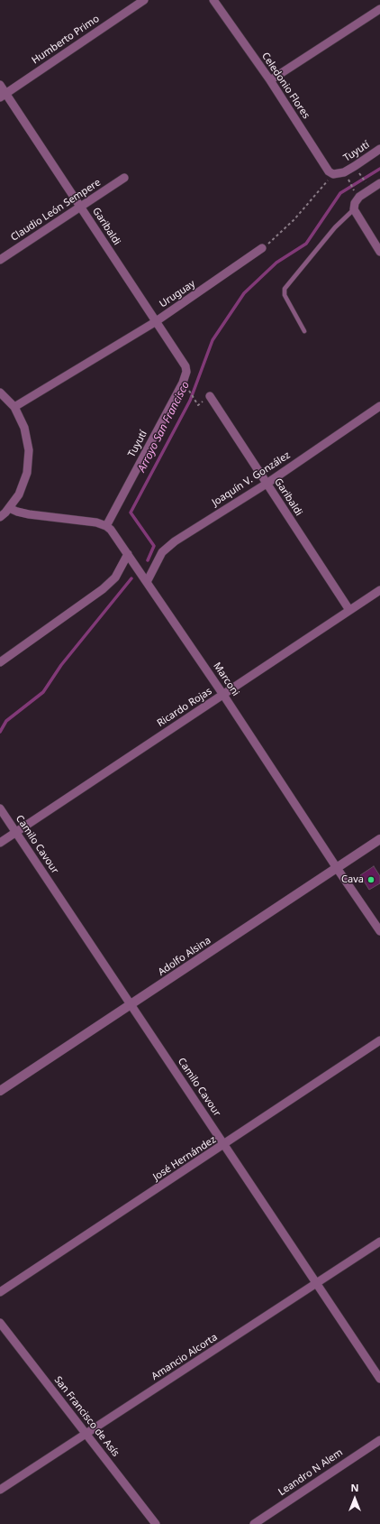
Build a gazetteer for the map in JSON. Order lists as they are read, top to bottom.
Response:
{
  "streets": {
    "street": [
      "Humberto Primo",
      "Celedonio Flores",
      "Tuyutí",
      "Claudio León Sempere",
      "Garibaldi",
      "Uruguay",
      "Joaquín V. González",
      "Marconi",
      "Ricardo Rojas",
      "Camilo Cavour",
      "Adolfo Alsina",
      "José Hernández",
      "Amancio Alcorta",
      "San Francisco de Asís",
      "Leandro N Alem"
    ]
  },
  "crossings": [
    ["Humberto Primo", "Garibaldi"],
    ["Celedonio Flores", "Tuyutí"],
    ["Tuyutí", "Garibaldi"],
    ["Tuyutí", "Marconi"],
    ["Claudio León Sempere", "Garibaldi"],
    ["Garibaldi", "Uruguay"],
    ["Garibaldi", "Joaquín V. González"],
    ["Garibaldi", "Ricardo Rojas"],
    ["Joaquín V. González", "Marconi"],
    ["Marconi", "Ricardo Rojas"],
    ["Marconi", "Adolfo Alsina"],
    ["Ricardo Rojas", "Camilo Cavour"],
    ["Camilo Cavour", "Adolfo Alsina"],
    ["Camilo Cavour", "José Hernández"],
    ["Camilo Cavour", "Amancio Alcorta"],
    ["Amancio Alcorta", "San Francisco de Asís"]
  ],
  "water": ["Arroyo San Francisco"],
  "places": ["Cava"],
  "north": "top"
}
